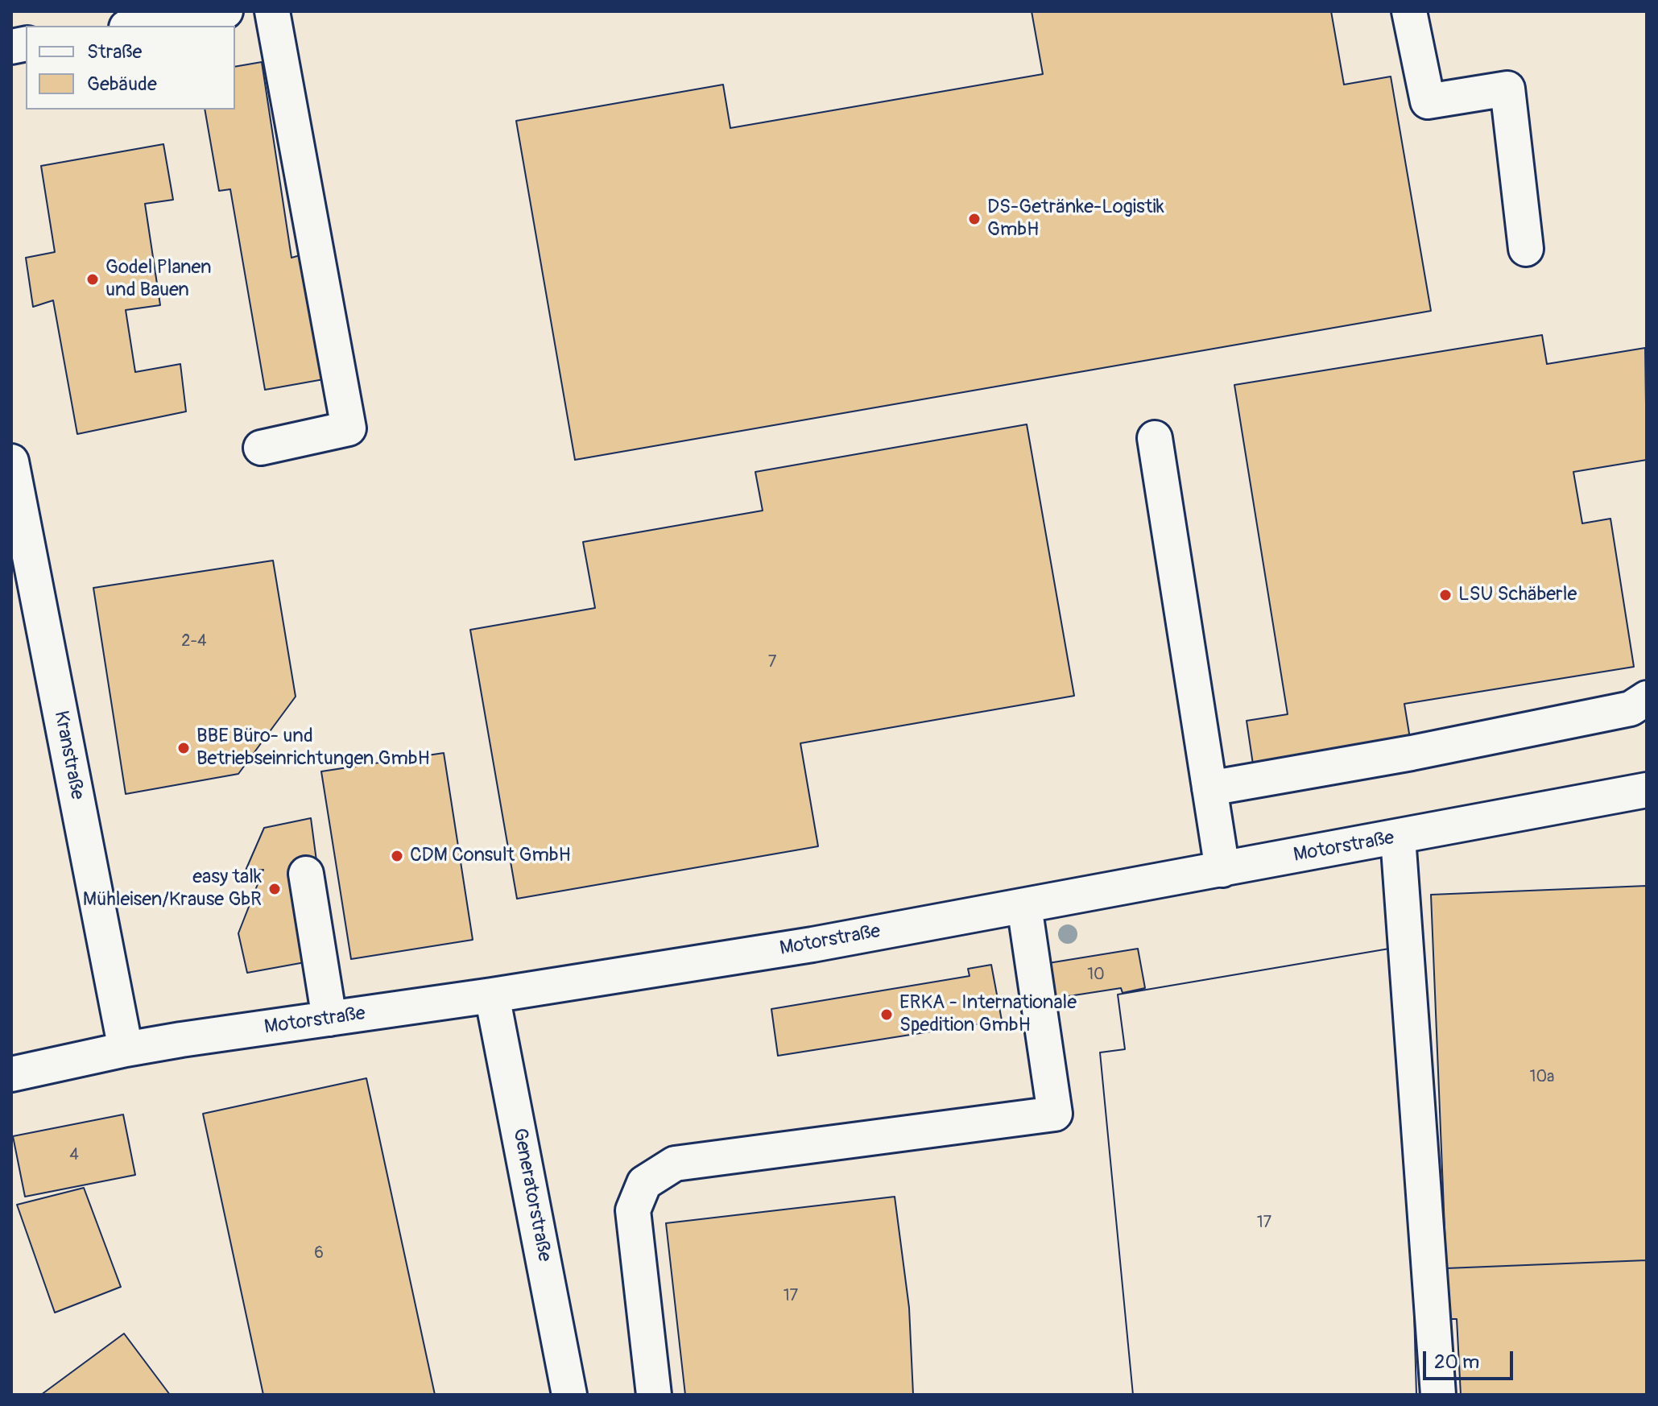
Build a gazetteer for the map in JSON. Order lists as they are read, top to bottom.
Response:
{
  "streets": {
    "street": ["Kranstraße", "Motorstraße", "Generatorstraße"]
  },
  "crossings": [
    ["Kranstraße", "Motorstraße"],
    ["Motorstraße", "Generatorstraße"]
  ],
  "places": [
    "DS-Getränke-Logistik GmbH",
    "Godel Planen und Bauen",
    "LSU Schäberle",
    "BBE Büro- und Betriebseinrichtungen GmbH",
    "CDM Consult GmbH",
    "easy talk Mühleisen/Krause GbR",
    "ERKA - Internationale Spedition GmbH"
  ],
  "house_numbers": [
    "2-4",
    "7",
    "10",
    "10a",
    "4",
    "17",
    "6",
    "17"
  ],
  "legend": ["Straße", "Gebäude"],
  "scale_bar": "20 m"
}
